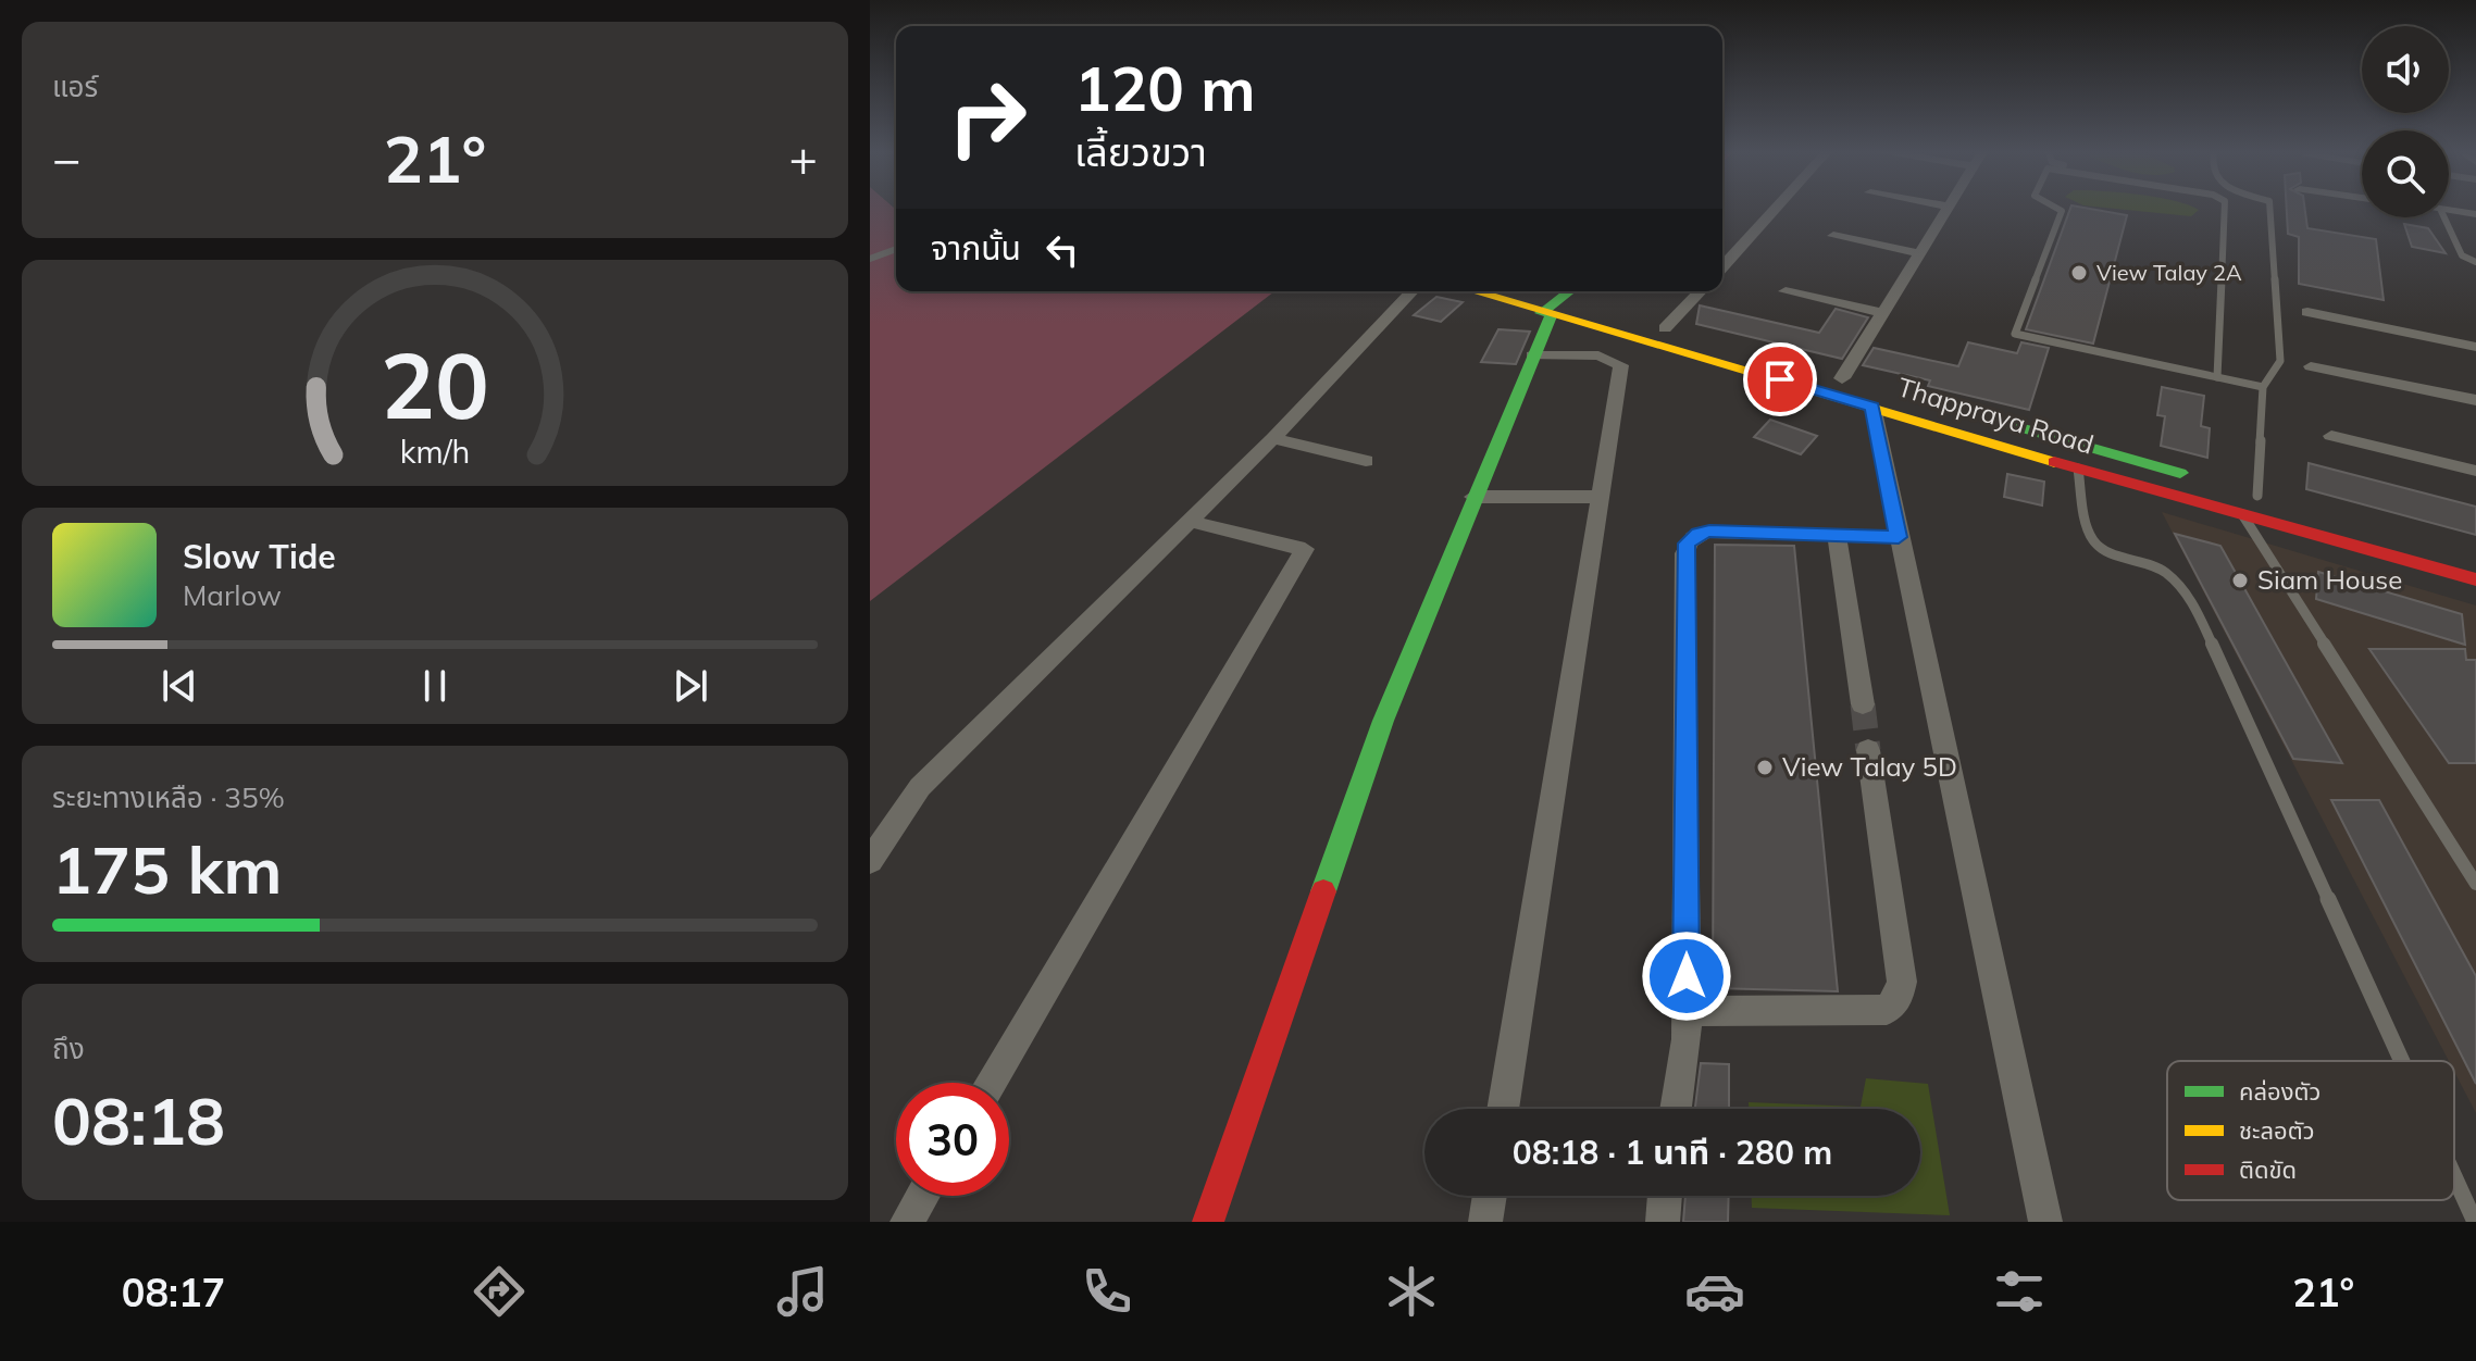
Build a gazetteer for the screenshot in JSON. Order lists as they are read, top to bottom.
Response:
{
  "streets": {
    "main road": ["Thappraya Road"]
  },
  "places": ["View Talay 2A", "Siam House", "View Talay 5D"],
  "legend": ["คล่องตัว", "ชะลอตัว", "ติดขัด"],
  "page": {
    "tile": [
      "แอร์",
      ["ระยะทางเหลือ · 35%", "175 km"],
      ["ถึง", "08:18"]
    ],
    "turn": ["120 m", "เลี้ยวขวา"],
    "heat": ["−", "21°", "+"],
    "then": "จากนั้น",
    "song": ["Slow Tide", "Marlow"],
    "limit": "30",
    "trip": "08:18 · 1 นาที · 280 m",
    "tabs": ["08:17", "21°"],
    "gauge": ["20", "km/h"]
  }
}
